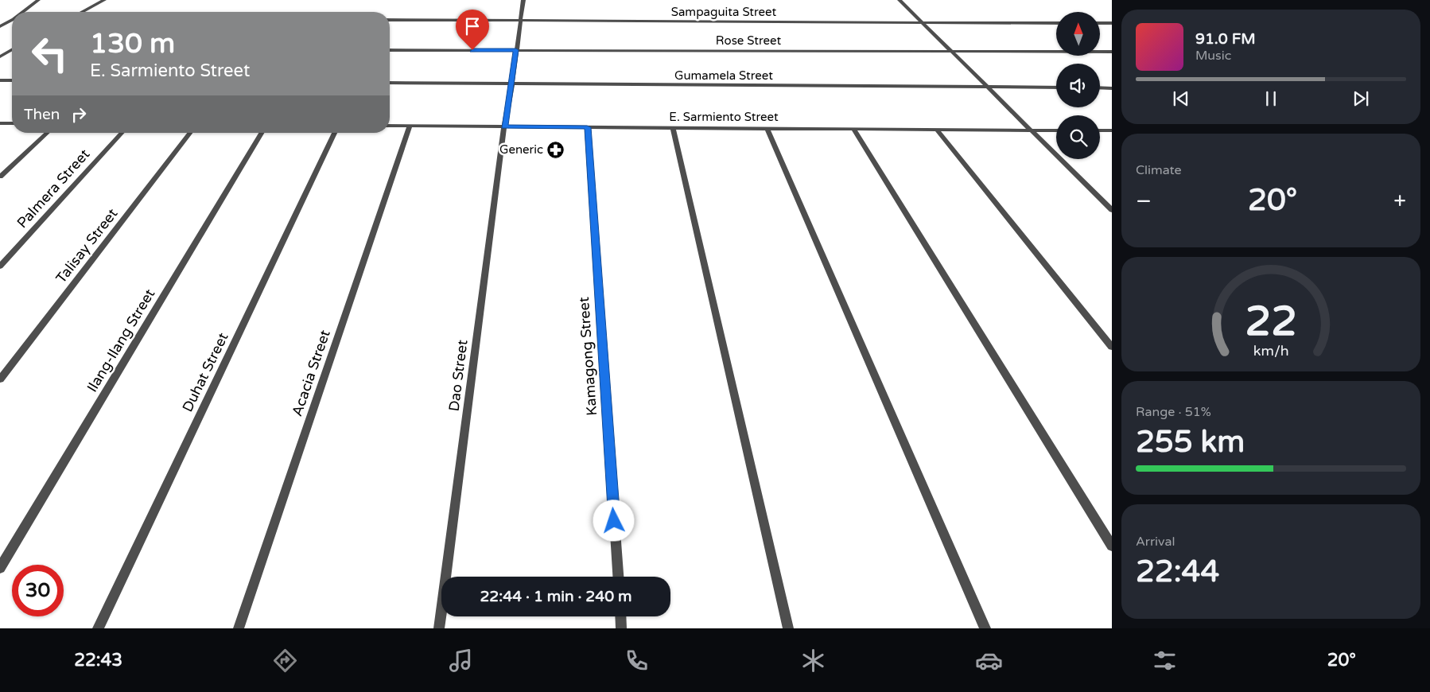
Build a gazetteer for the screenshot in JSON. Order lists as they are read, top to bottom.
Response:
{
  "streets": {
    "street": [
      "Sampaguita Street",
      "Rose Street",
      "Gumamela Street",
      "E. Sarmiento Street",
      "Palmera Street",
      "Talisay Street",
      "Ilang-Ilang Street",
      "Kamagong Street",
      "Duhat Street",
      "Acacia Street",
      "Dao Street"
    ]
  },
  "crossings": [
    ["Sampaguita Street", "Dao Street"],
    ["Rose Street", "Dao Street"],
    ["Gumamela Street", "Dao Street"],
    ["E. Sarmiento Street", "Kamagong Street"],
    ["E. Sarmiento Street", "Acacia Street"],
    ["E. Sarmiento Street", "Dao Street"]
  ],
  "places": {
    "pharmacy": ["Generic"]
  },
  "north": "top",
  "page": {
    "turn": ["130 m", "E. Sarmiento Street"],
    "song": ["91.0 FM", "Music"],
    "then": "Then",
    "tile": [
      "Climate",
      ["Range · 51%", "255 km"],
      ["Arrival", "22:44"]
    ],
    "heat": ["−", "20°", "+"],
    "limit": "30",
    "trip": "22:44 · 1 min · 240 m",
    "tabs": ["22:43", "20°"],
    "gauge": ["22", "km/h"]
  }
}
